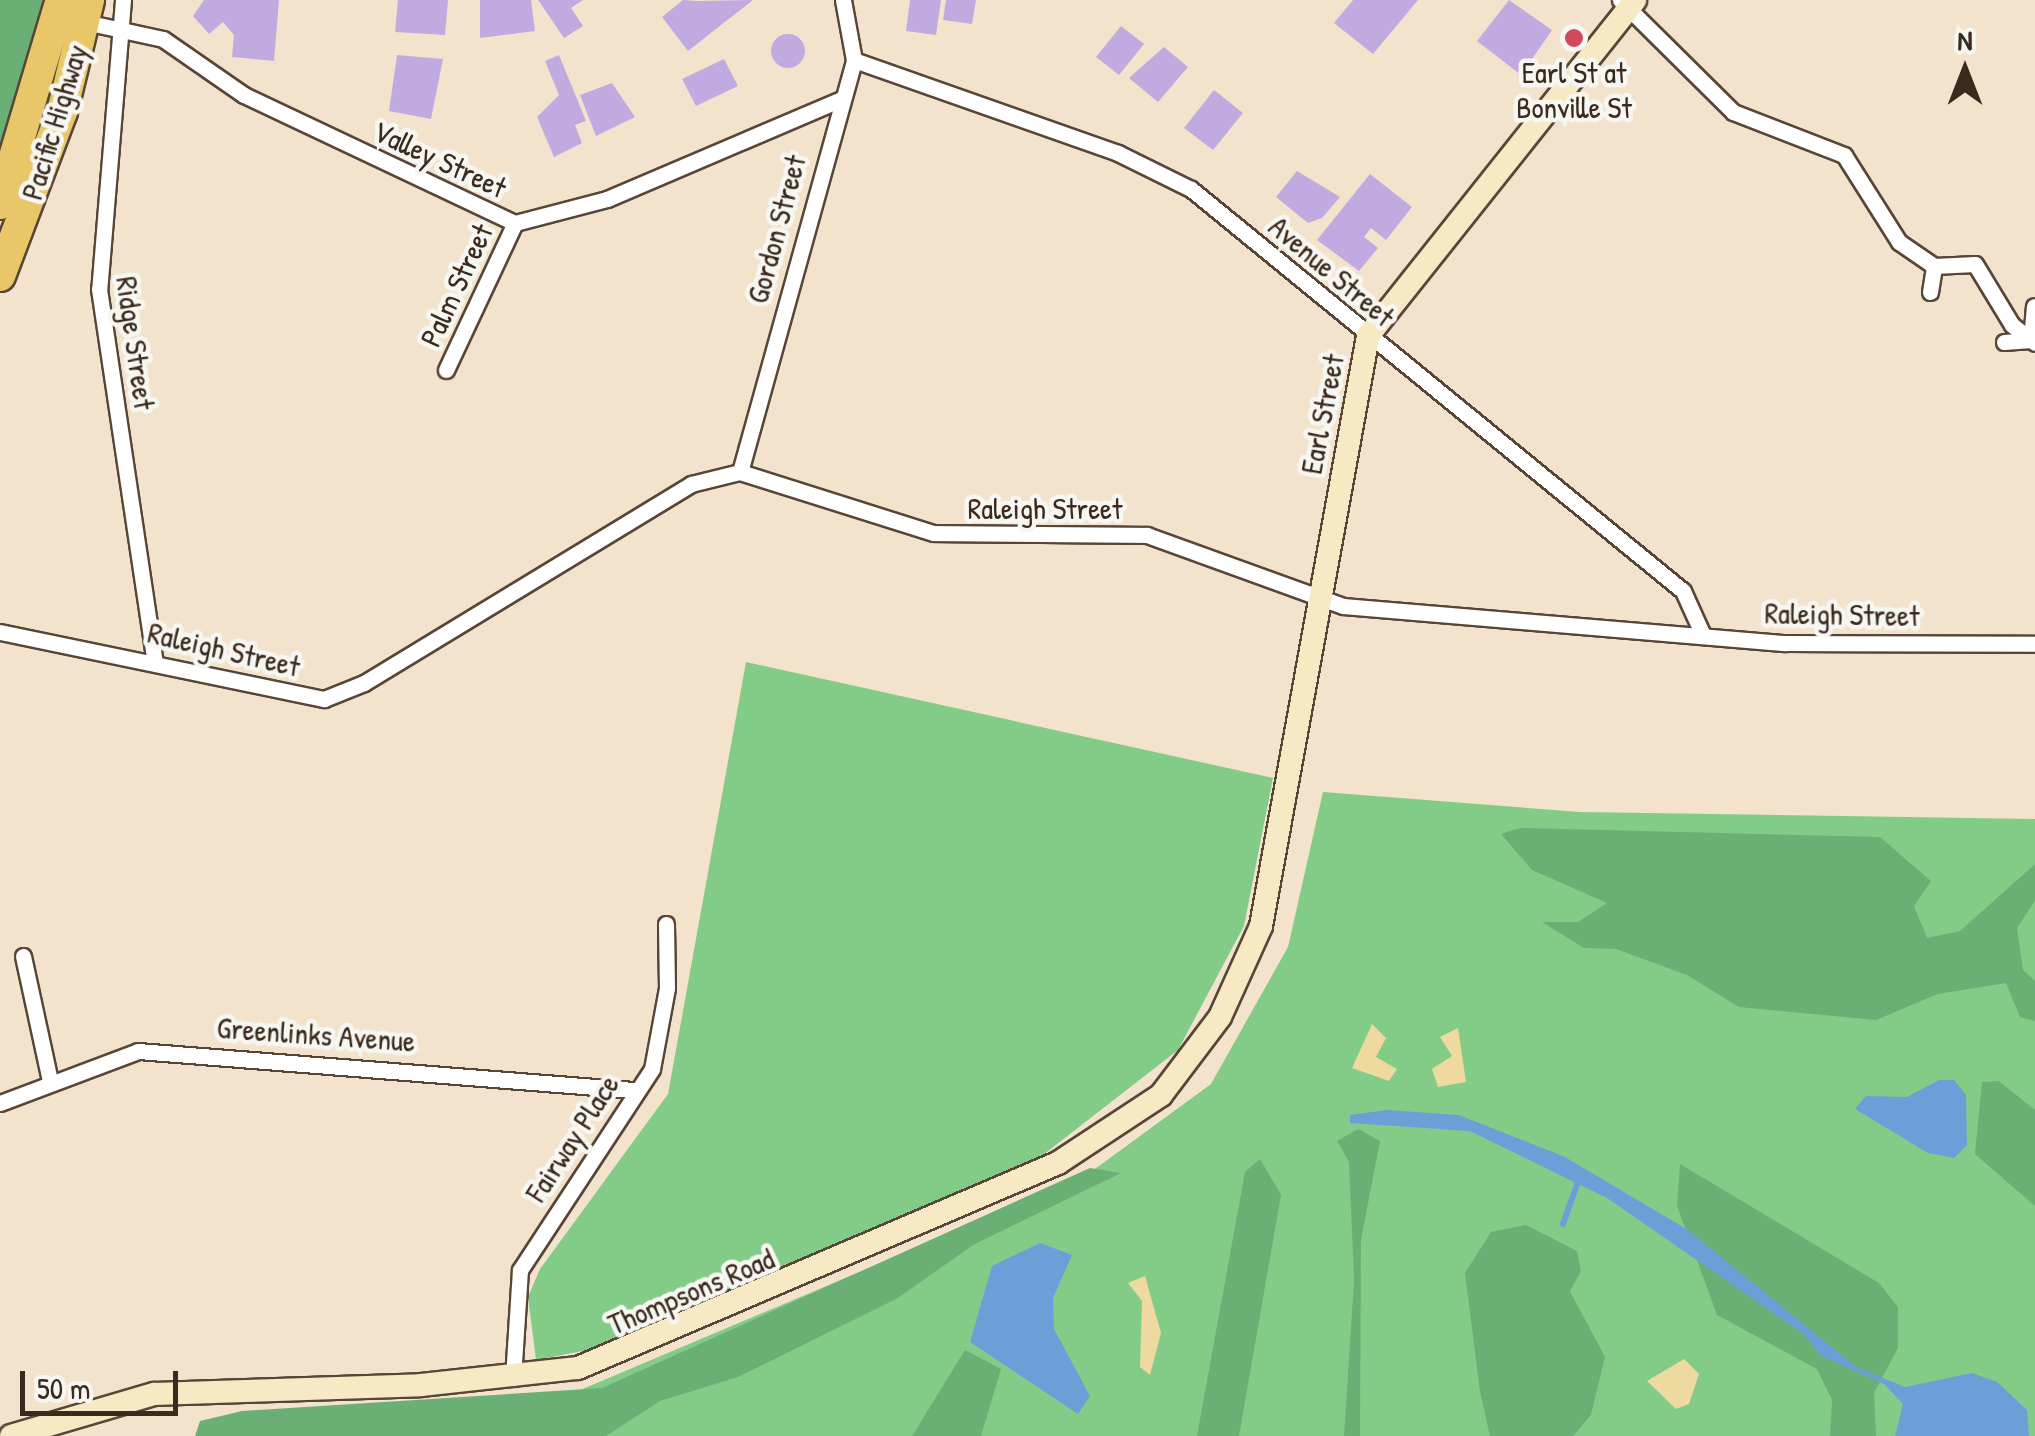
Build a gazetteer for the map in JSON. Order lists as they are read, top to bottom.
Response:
{
  "streets": {
    "highway": ["Pacific Highway"],
    "street": [
      "Valley Street",
      "Gordon Street",
      "Avenue Street",
      "Palm Street",
      "Ridge Street",
      "Earl Street",
      "Raleigh Street",
      "Greenlinks Avenue",
      "Fairway Place",
      "Thompsons Road"
    ]
  },
  "crossings": [
    ["Pacific Highway", "Valley Street"],
    ["Valley Street", "Gordon Street"],
    ["Valley Street", "Palm Street"],
    ["Valley Street", "Ridge Street"],
    ["Gordon Street", "Avenue Street"],
    ["Gordon Street", "Raleigh Street"],
    ["Avenue Street", "Earl Street"],
    ["Avenue Street", "Raleigh Street"],
    ["Ridge Street", "Raleigh Street"],
    ["Earl Street", "Raleigh Street"],
    ["Earl Street", "Thompsons Road"],
    ["Greenlinks Avenue", "Fairway Place"],
    ["Fairway Place", "Thompsons Road"]
  ],
  "places": ["Earl St at Bonville St"],
  "scale_bar": "50 m",
  "north": "top"
}
